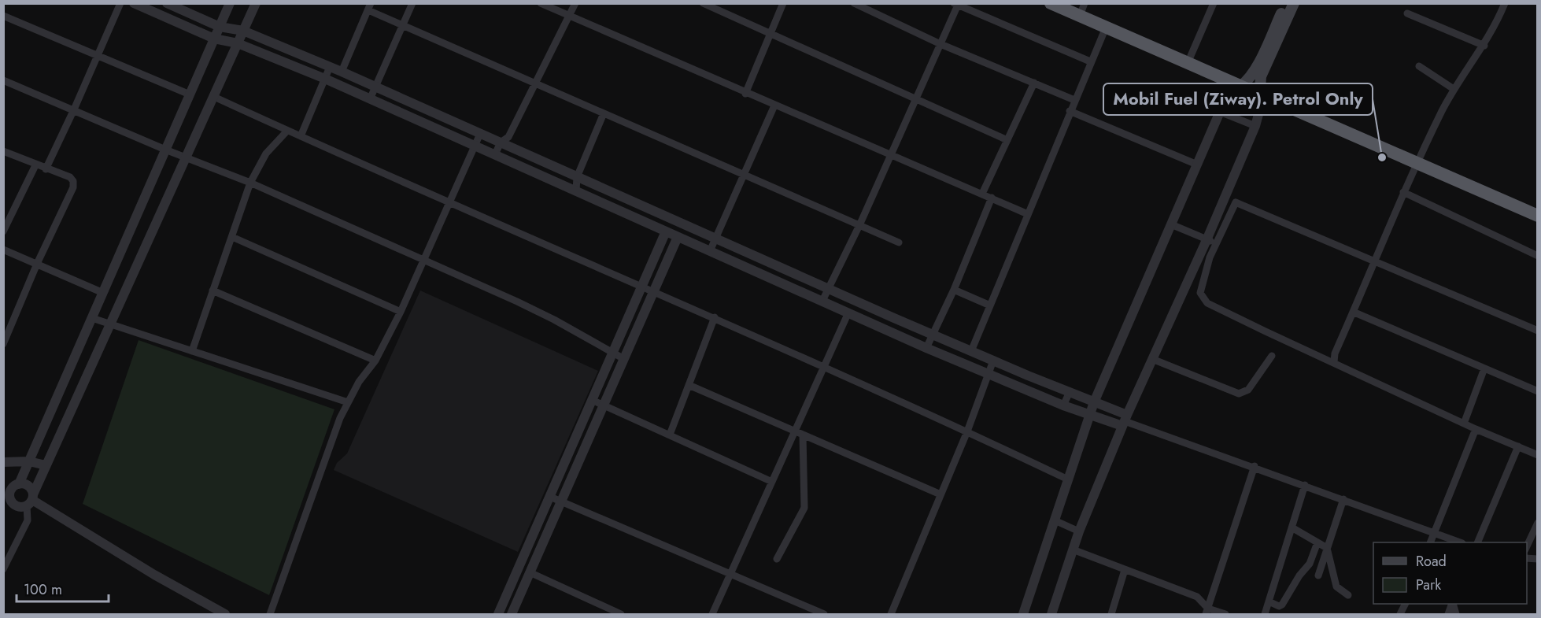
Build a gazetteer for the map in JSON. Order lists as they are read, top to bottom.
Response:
{
  "places": ["Mobil Fuel (Ziway). Petrol Only"],
  "legend": ["Road", "Park"],
  "scale_bar": "100 m"
}
